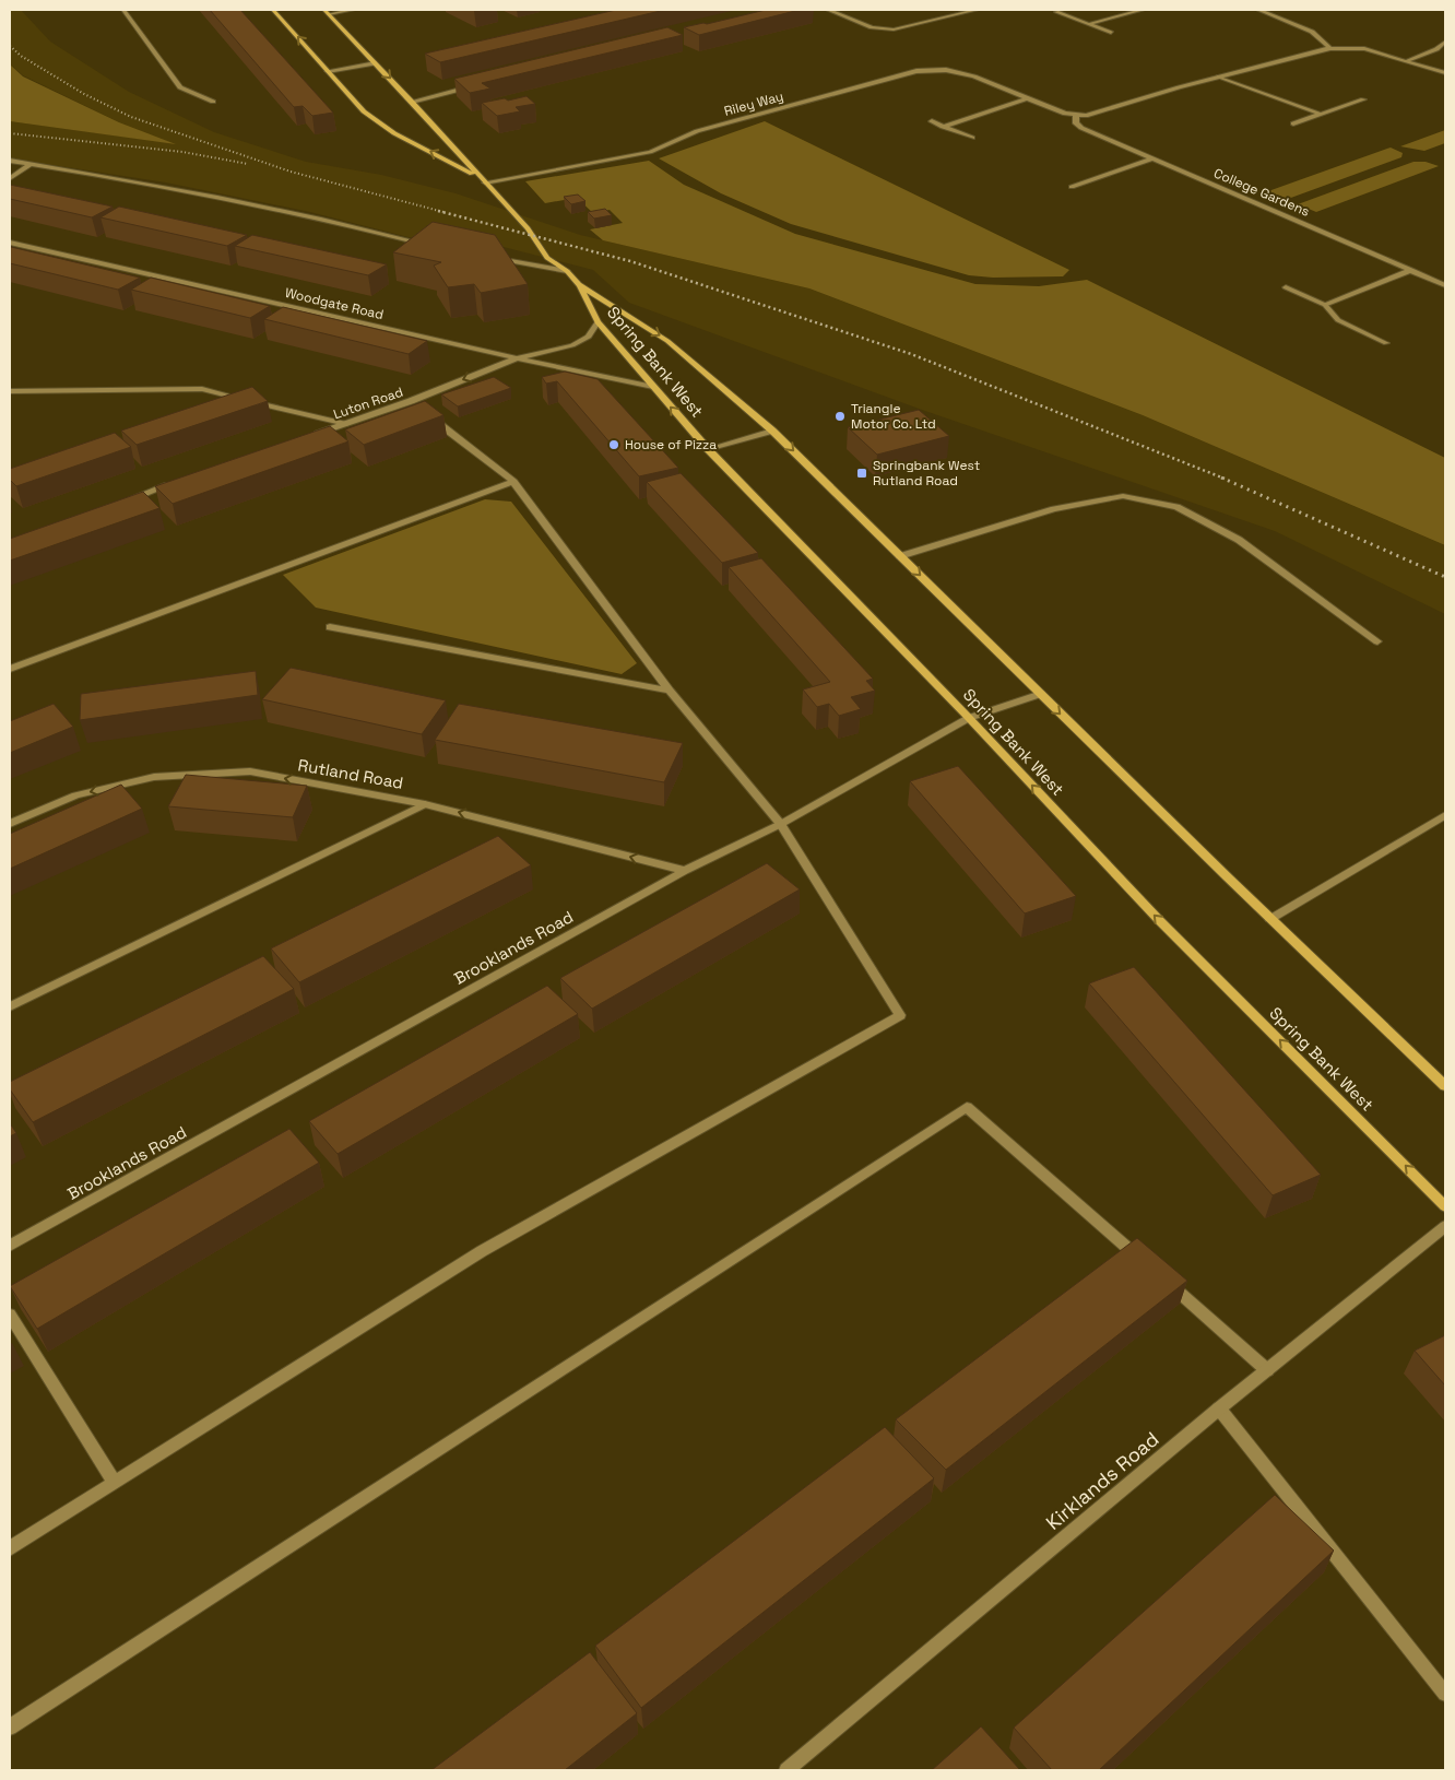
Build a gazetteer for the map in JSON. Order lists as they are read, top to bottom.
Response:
{
  "streets": {
    "street": [
      "Riley Way",
      "College Gardens",
      "Woodgate Road",
      "Spring Bank West",
      "Luton Road",
      "Rutland Road",
      "Brooklands Road",
      "Kirklands Road"
    ]
  },
  "crossings": [
    ["Riley Way", "College Gardens"],
    ["Riley Way", "Spring Bank West"],
    ["Woodgate Road", "Spring Bank West"],
    ["Woodgate Road", "Luton Road"],
    ["Spring Bank West", "Luton Road"],
    ["Spring Bank West", "Brooklands Road"],
    ["Rutland Road", "Brooklands Road"]
  ],
  "one_way": ["Luton Road", "Rutland Road"],
  "places": {
    "other": ["Triangle Motor Co. Ltd", "House of Pizza"],
    "transit": ["Springbank West Rutland Road"]
  }
}
